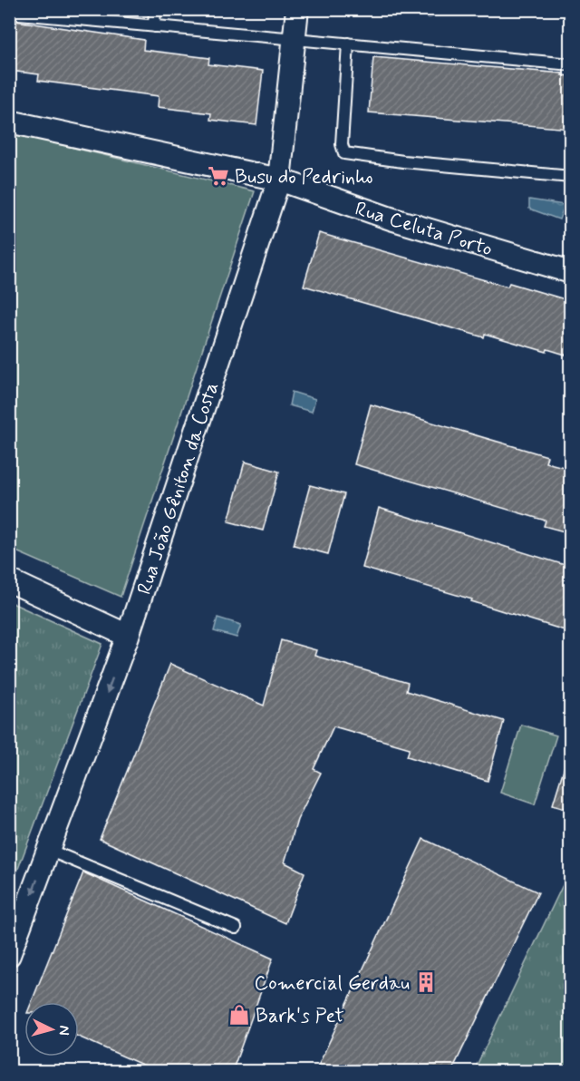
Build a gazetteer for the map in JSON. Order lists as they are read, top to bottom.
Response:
{
  "streets": {
    "street": ["Rua Celuta Porto", "Rua João Gêniton da Costa"]
  },
  "crossings": [
    ["Rua Celuta Porto", "Rua João Gêniton da Costa"]
  ],
  "places": {
    "supermarket": ["Busu do Pedrinho"],
    "building": ["Comercial Gerdau"],
    "shop": ["Bark's Pet"]
  },
  "north": "right"
}
